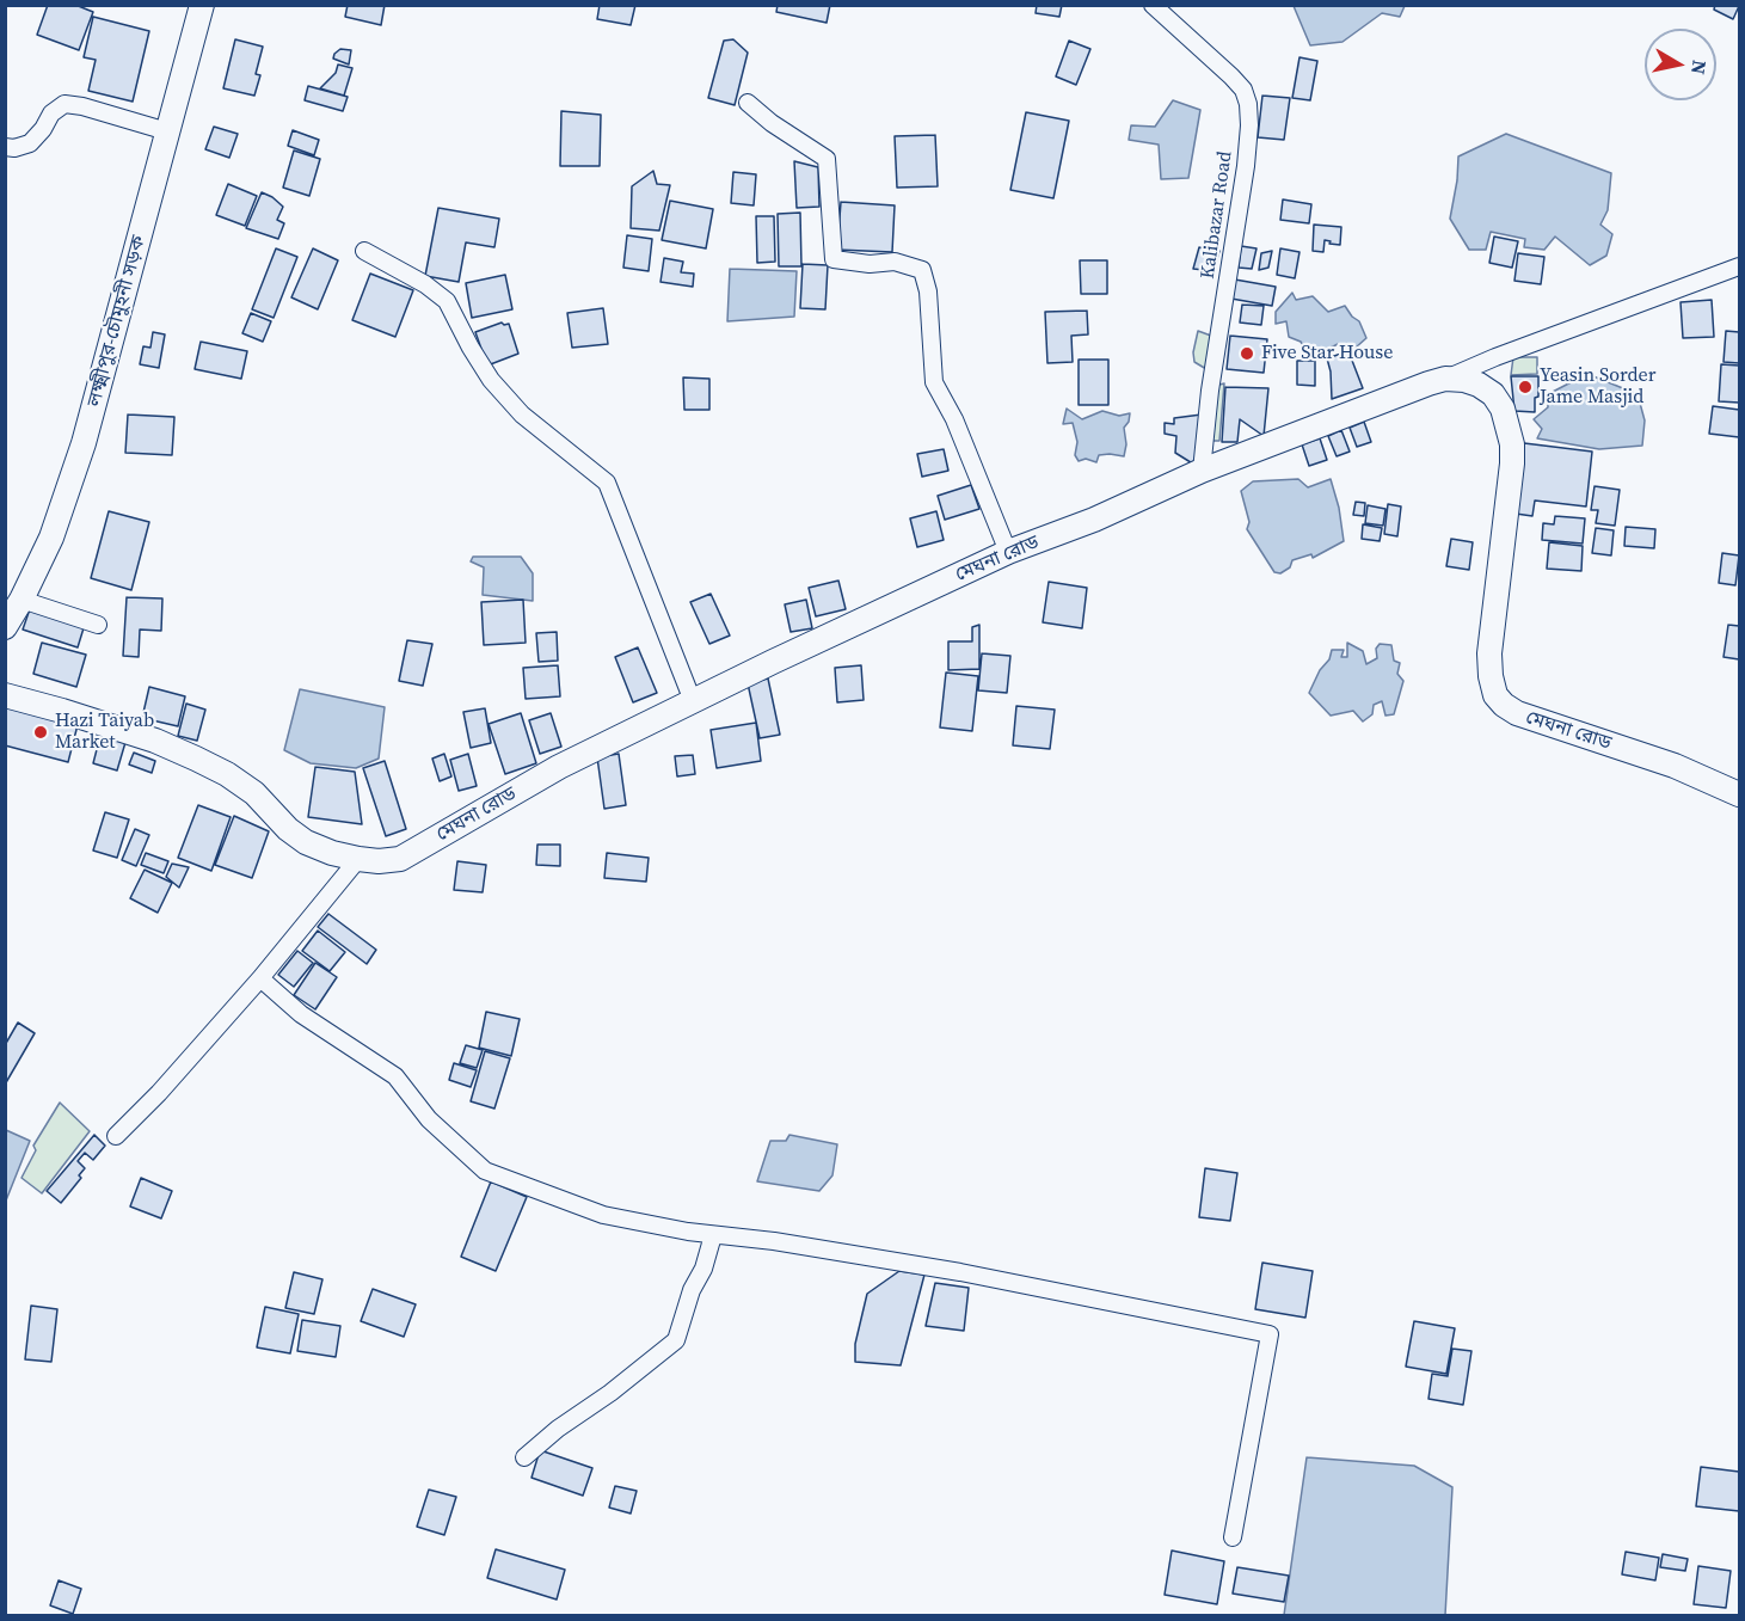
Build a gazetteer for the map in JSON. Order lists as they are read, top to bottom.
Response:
{
  "streets": {
    "main road": ["লক্ষ্মীপুর-চৌমুহনী সড়ক", "মেঘনা রোড"],
    "street": ["Kalibazar Road"]
  },
  "crossings": [
    ["Kalibazar Road", "মেঘনা রোড"]
  ],
  "places": ["Five Star House", "Yeasin Sorder Jame Masjid", "Hazi Taiyab Market"],
  "north": "right"
}
